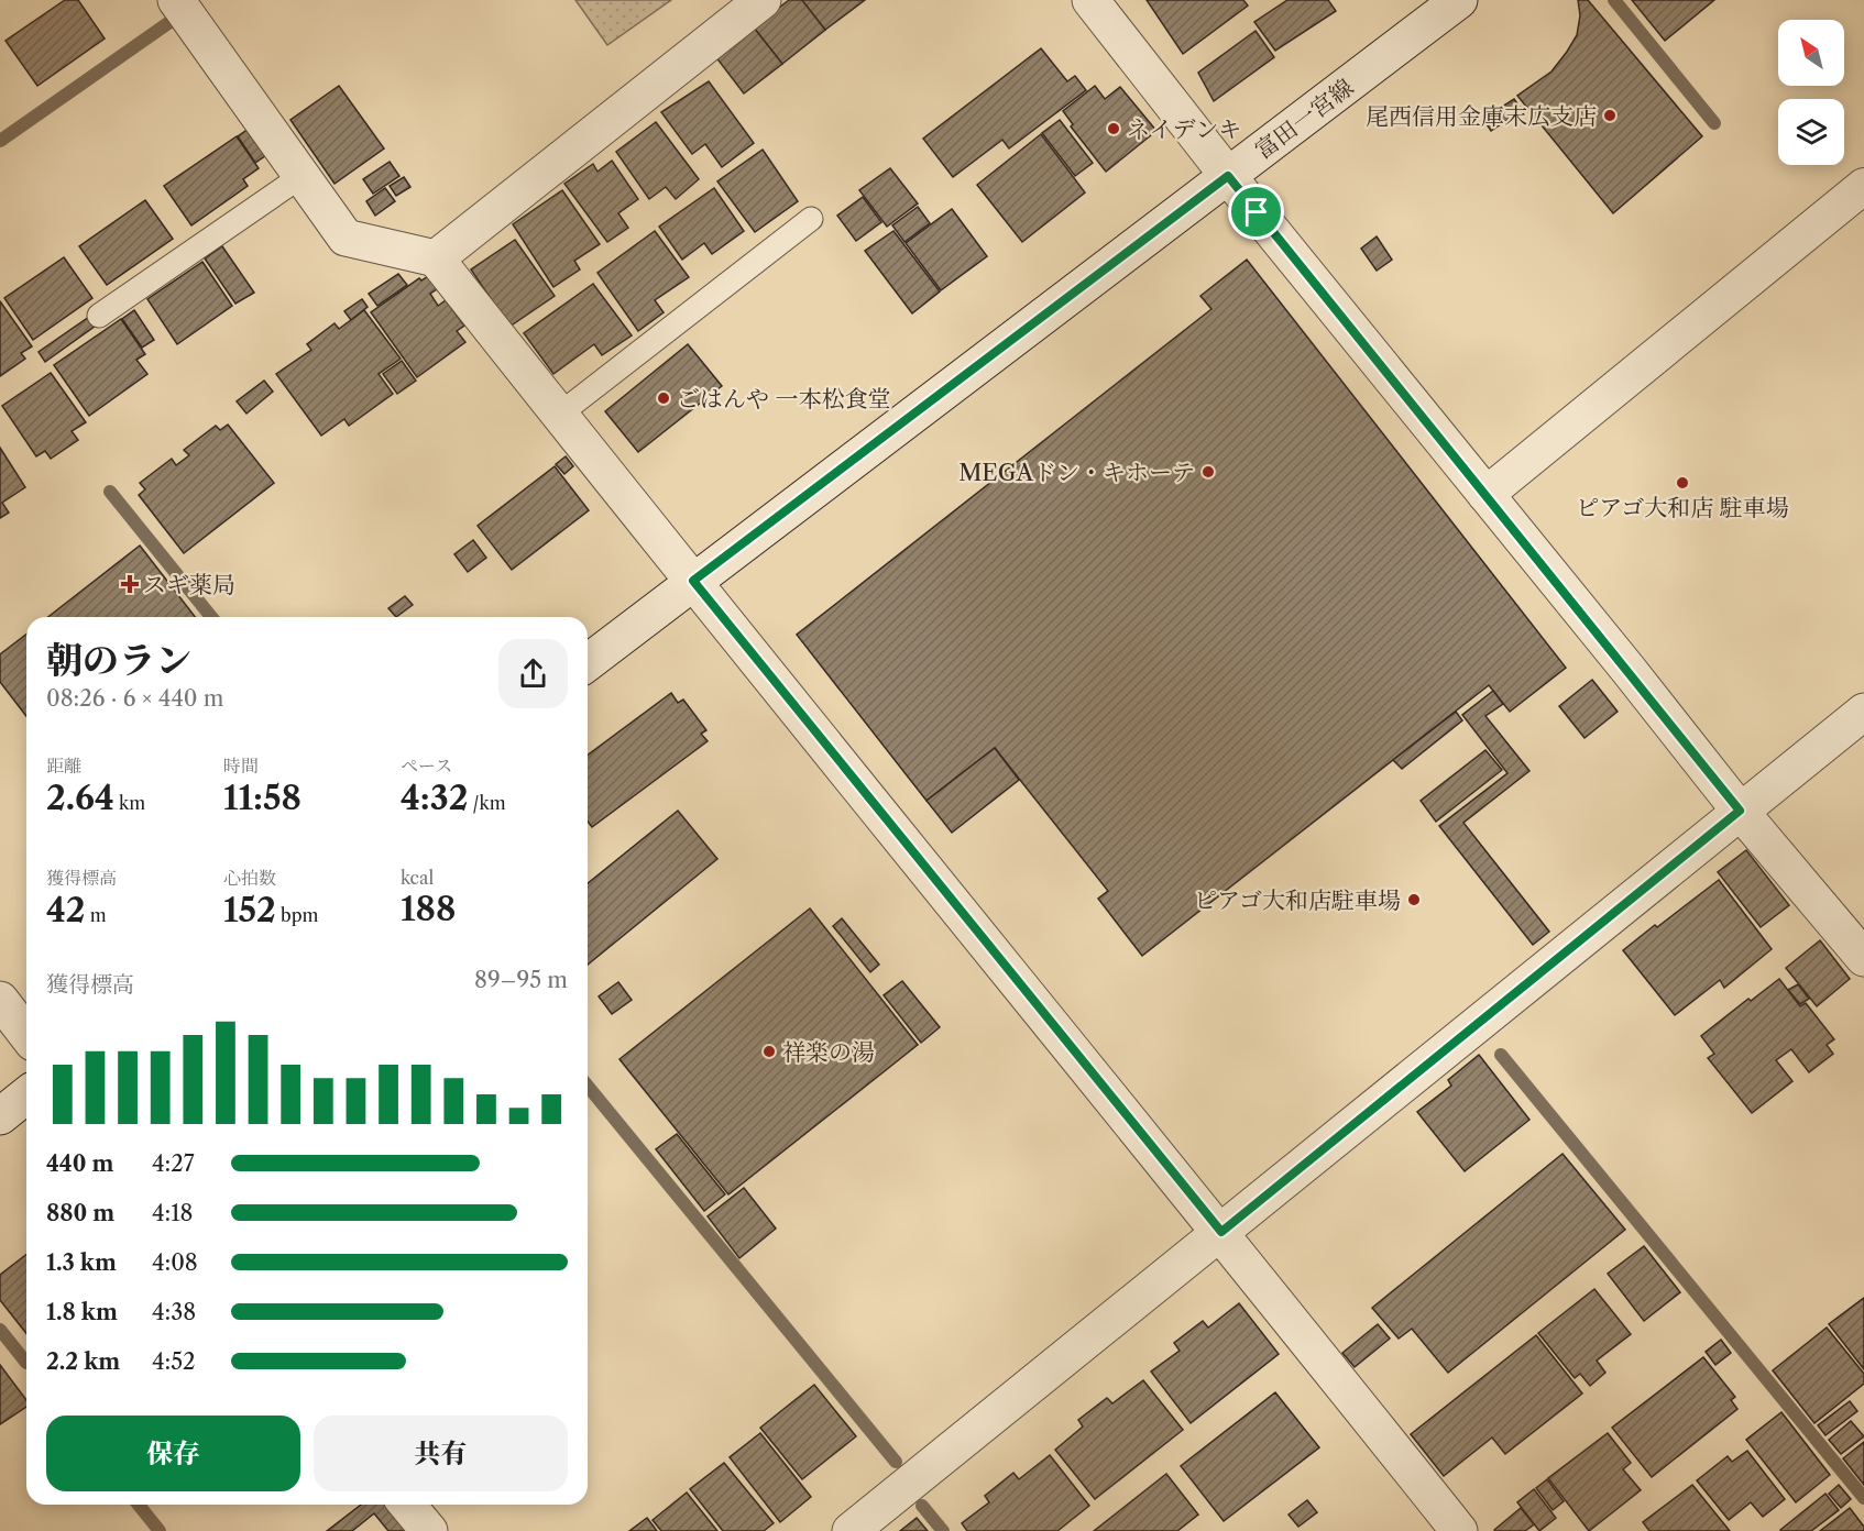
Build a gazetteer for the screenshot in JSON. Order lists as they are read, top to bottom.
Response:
{
  "streets": {
    "street": ["富田一宮線"]
  },
  "places": {
    "other": [
      "尾西信用金庫末広支店",
      "ネイデンキ",
      "ごはんや 一本松食堂",
      "MEGAドン・キホーテ",
      "ピアゴ大和店 駐車場",
      "ピアゴ大和店駐車場",
      "祥楽の湯"
    ],
    "health": ["スギ薬局"]
  },
  "north": "top left",
  "page": {
    "heading": ["朝のラン", "08:26 · 6 × 440 m"],
    "stats": [
      ["距離", "2.64 km"],
      ["時間", "11:58"],
      ["ペース", "4:32 /km"],
      ["獲得標高", "42 m"],
      ["心拍数", "152 bpm"],
      ["kcal", "188"]
    ],
    "chart": ["獲得標高", "89–95 m"],
    "list": [
      {
        "name": "440 m",
        "note": "4:27"
      },
      {
        "name": "880 m",
        "note": "4:18"
      },
      {
        "name": "1.3 km",
        "note": "4:08"
      },
      {
        "name": "1.8 km",
        "note": "4:38"
      },
      {
        "name": "2.2 km",
        "note": "4:52"
      }
    ],
    "buttons": ["保存", "共有"]
  }
}
